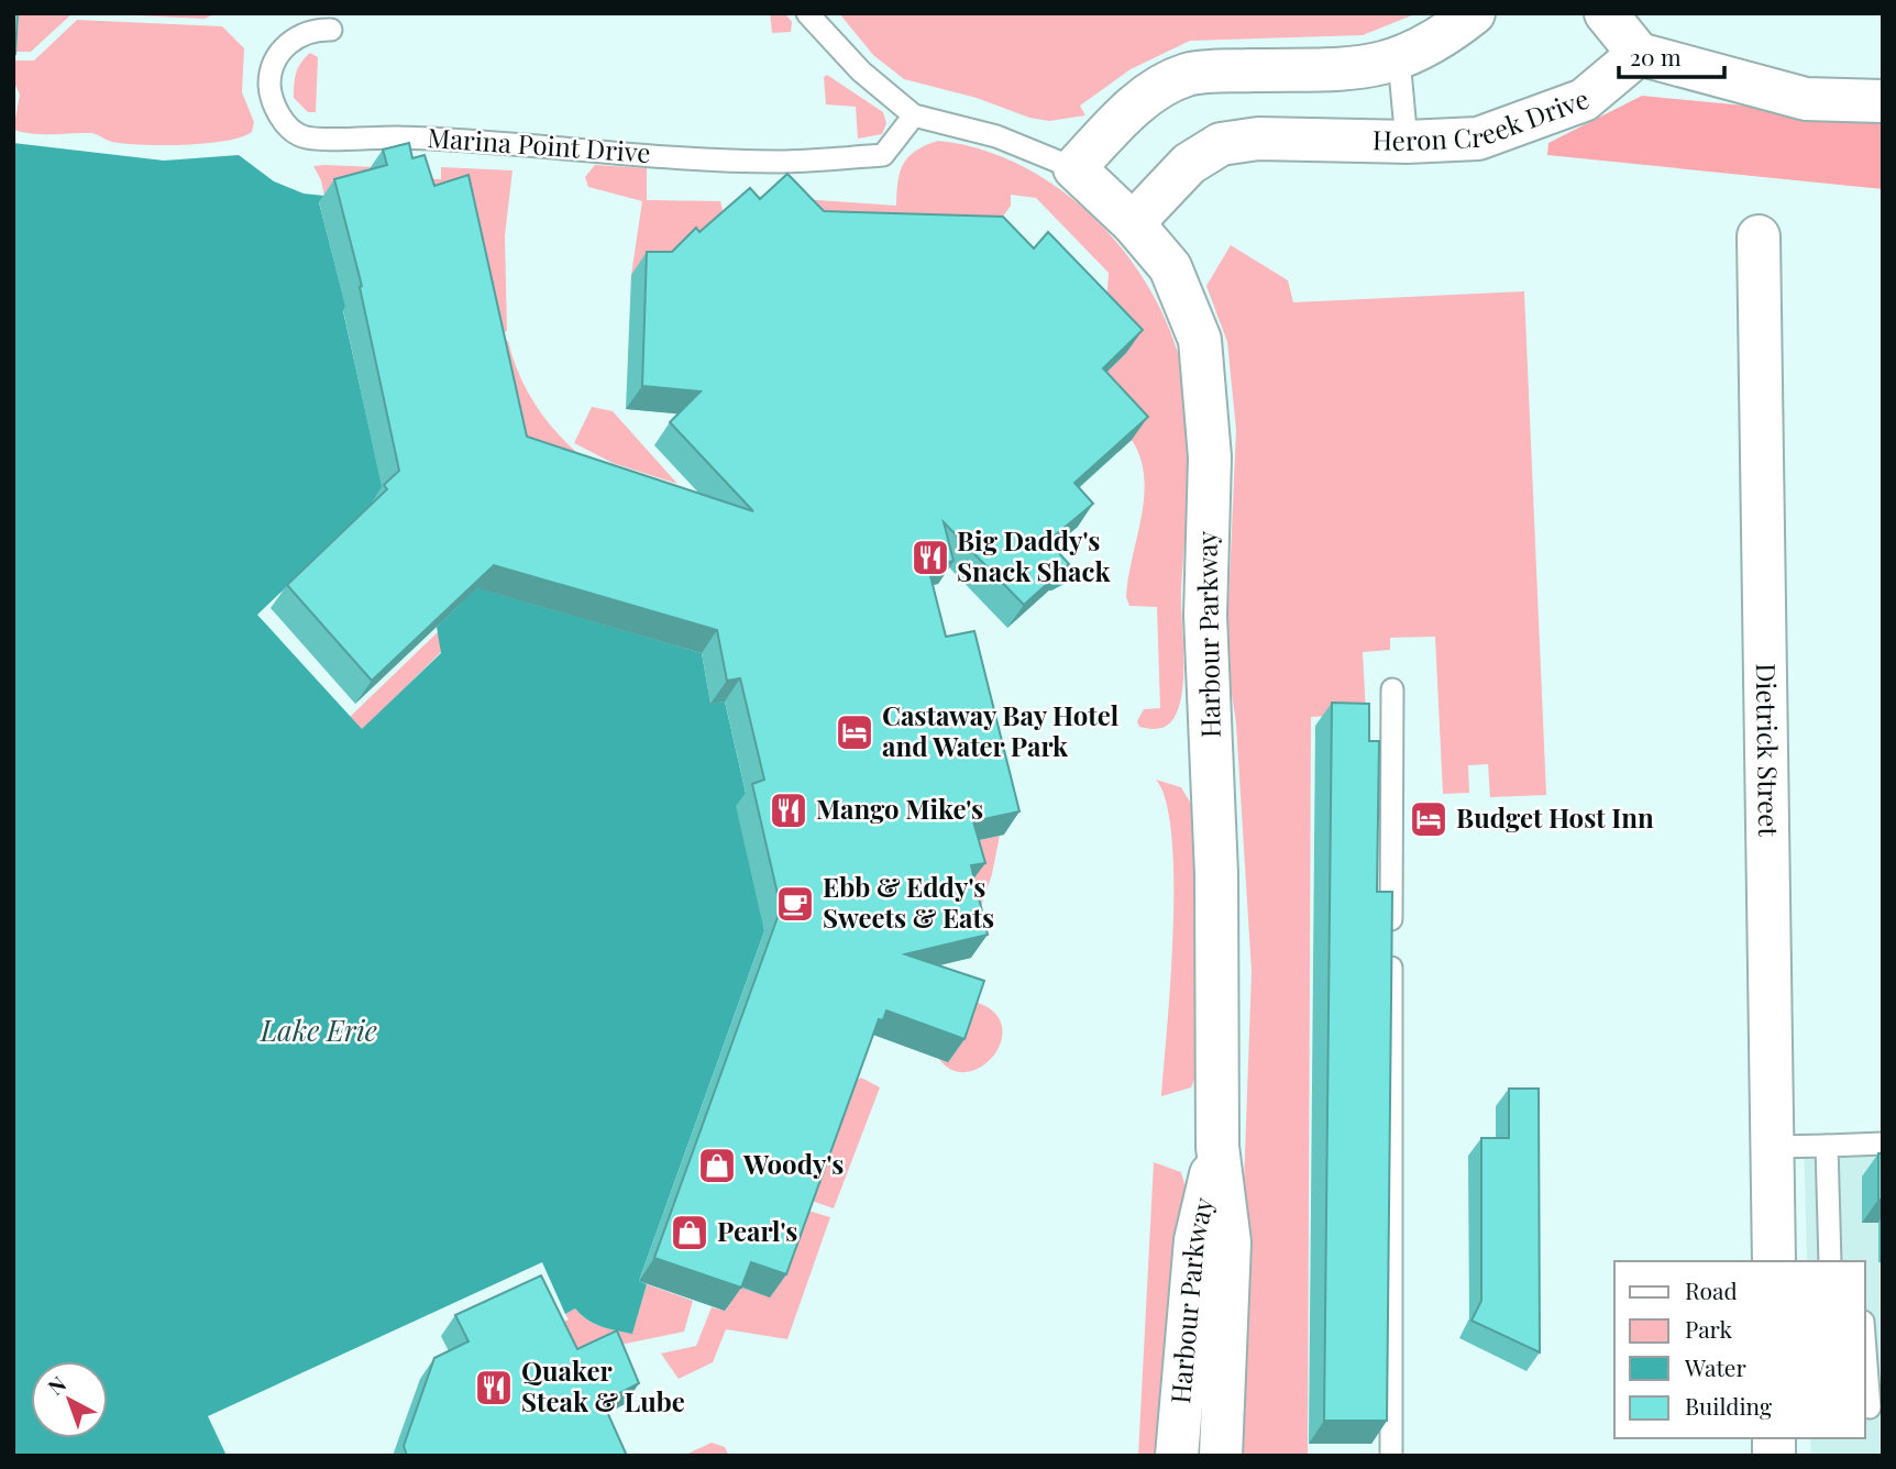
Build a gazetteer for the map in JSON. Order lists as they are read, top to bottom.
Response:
{
  "streets": {
    "street": ["Heron Creek Drive", "Harbour Parkway", "Dietrick Street"],
    "lane": ["Marina Point Drive"]
  },
  "crossings": [
    ["Heron Creek Drive", "Harbour Parkway"]
  ],
  "water": ["Lake Erie"],
  "places": {
    "restaurant": ["Big Daddy's Snack Shack", "Mango Mike's", "Quaker Steak & Lube"],
    "hotel": ["Castaway Bay Hotel and Water Park", "Budget Host Inn"],
    "cafe": ["Ebb & Eddy's Sweets & Eats"],
    "shop": ["Woody's", "Pearl's"]
  },
  "legend": [
    "Road",
    "Park",
    "Water",
    "Building"
  ],
  "scale_bar": "20 m",
  "north": "top left"
}
